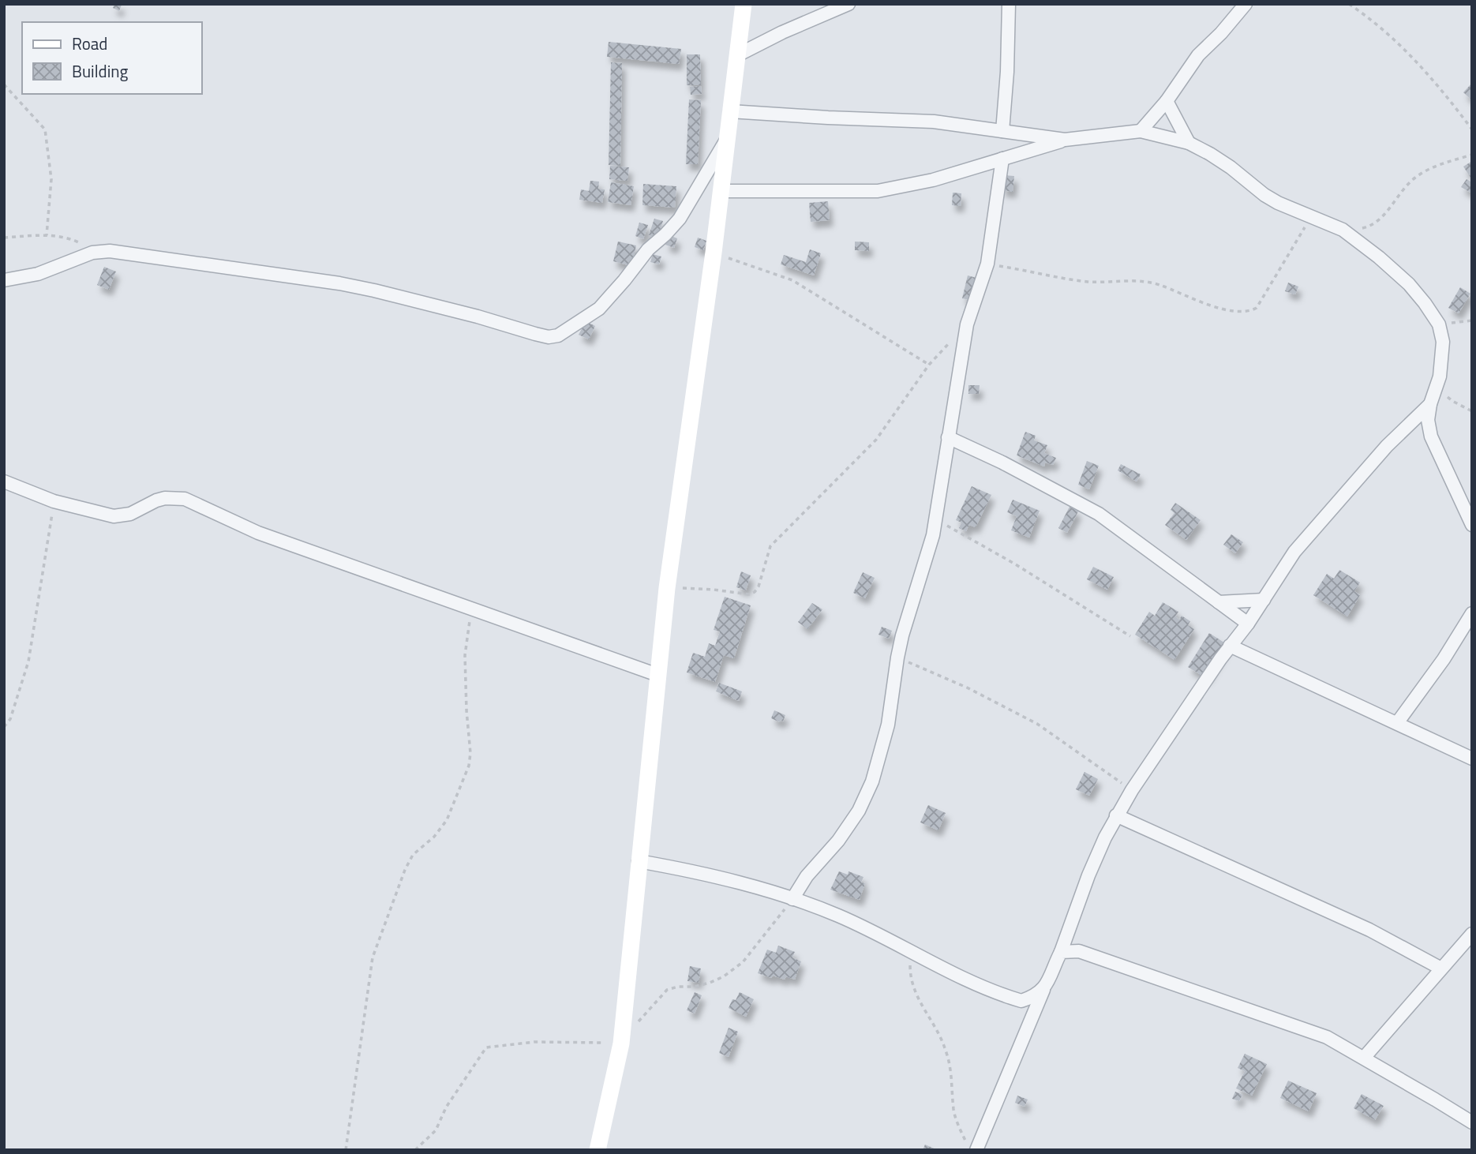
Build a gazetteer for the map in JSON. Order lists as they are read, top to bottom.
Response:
{
  "legend": ["Road", "Building"]
}
